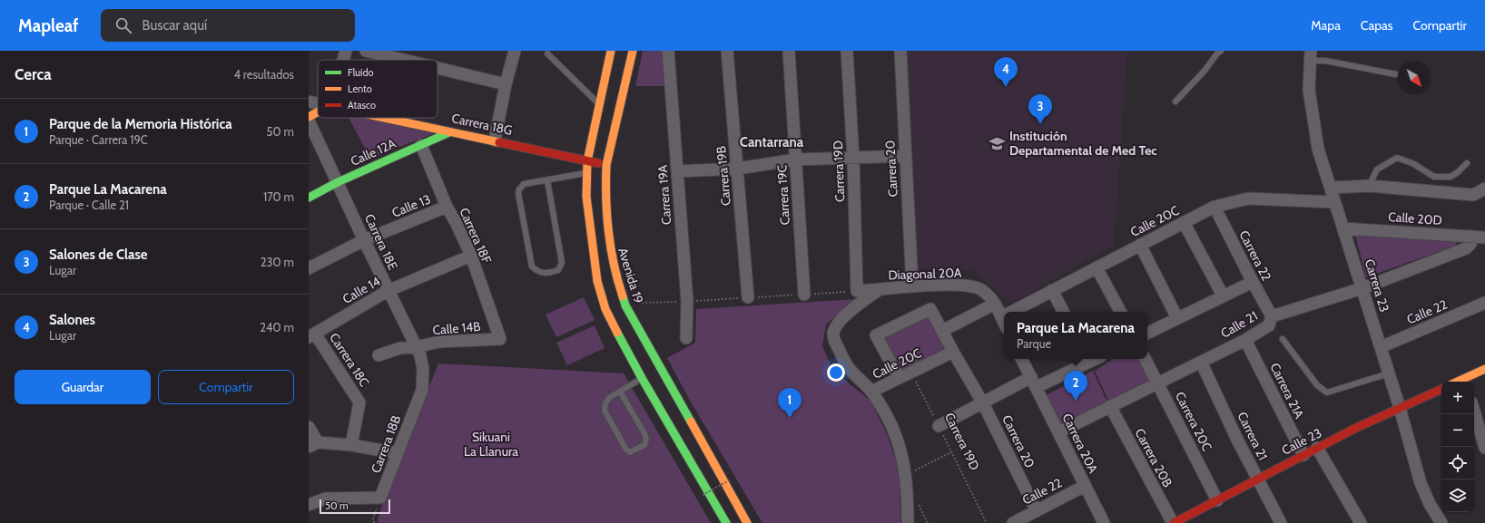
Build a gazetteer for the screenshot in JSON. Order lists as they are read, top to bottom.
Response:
{
  "streets": {
    "main road": [
      "Carrera 18G",
      "Calle 12A",
      "Avenida 19",
      "Calle 23"
    ],
    "street": [
      "Carrera 20",
      "Carrera 19D",
      "Carrera 19B",
      "Carrera 19A",
      "Carrera 19C",
      "Calle 13",
      "Calle 20D",
      "Calle 20C",
      "Carrera 18F",
      "Carrera 18E",
      "Carrera 22",
      "Diagonal 20A",
      "Carrera 23",
      "Calle 14",
      "Calle 22",
      "Calle 21",
      "Calle 14B",
      "Carrera 18C",
      "Carrera 21A",
      "Carrera 20C",
      "Carrera 21",
      "Carrera 20A",
      "Carrera 18B",
      "Carrera 20B"
    ]
  },
  "crossings": [
    ["Carrera 18G", "Calle 12A"],
    ["Carrera 18G", "Avenida 19"],
    ["Calle 12A", "Carrera 18F"],
    ["Calle 12A", "Carrera 18E"],
    ["Carrera 20", "Calle 20C"],
    ["Carrera 20", "Diagonal 20A"],
    ["Carrera 20", "Calle 22"],
    ["Carrera 19D", "Calle 20C"],
    ["Carrera 19D", "Diagonal 20A"],
    ["Calle 13", "Carrera 18F"],
    ["Calle 13", "Carrera 18E"],
    ["Calle 20D", "Carrera 23"],
    ["Calle 20D", "Calle 21"],
    ["Calle 20C", "Carrera 22"],
    ["Calle 20C", "Diagonal 20A"],
    ["Calle 20C", "Carrera 23"],
    ["Carrera 18F", "Calle 14"],
    ["Carrera 18F", "Calle 14B"],
    ["Carrera 18E", "Calle 14"],
    ["Carrera 18E", "Calle 14B"],
    ["Carrera 18E", "Carrera 18B"],
    ["Carrera 22", "Calle 21"],
    ["Carrera 23", "Calle 22"],
    ["Carrera 23", "Calle 21"],
    ["Carrera 23", "Calle 23"],
    ["Calle 14", "Carrera 18C"],
    ["Calle 22", "Carrera 20A"],
    ["Calle 21", "Carrera 21A"],
    ["Calle 21", "Carrera 20C"],
    ["Calle 21", "Carrera 21"],
    ["Calle 21", "Carrera 20A"],
    ["Calle 21", "Carrera 20B"],
    ["Carrera 21A", "Calle 23"],
    ["Carrera 20C", "Calle 23"],
    ["Carrera 21", "Calle 23"],
    ["Calle 23", "Carrera 20B"]
  ],
  "districts": ["Cantarrana"],
  "parks": ["Sikuani La Llanura"],
  "places": {
    "school or university": ["Institución Departamental de Med Tec"]
  },
  "legend": ["Fluido", "Lento", "Atasco"],
  "scale_bar": "50 m",
  "north": "bottom right",
  "page": {
    "header": "Mapleaf",
    "search": "Buscar aquí",
    "nav": ["Mapa", "Capas", "Compartir"],
    "heading": ["Cerca", "4 resultados"],
    "pins": [
      "4",
      "3",
      "2",
      "1"
    ],
    "list": [
      {
        "mark": "1",
        "name": "Parque de la Memoria Histórica",
        "note": "Parque · Carrera 19C",
        "value": "50 m"
      },
      {
        "mark": "2",
        "name": "Parque La Macarena",
        "note": "Parque · Calle 21",
        "value": "170 m"
      },
      {
        "mark": "3",
        "name": "Salones de Clase",
        "note": "Lugar",
        "value": "230 m"
      },
      {
        "mark": "4",
        "name": "Salones",
        "note": "Lugar",
        "value": "240 m"
      }
    ],
    "popup": ["Parque La Macarena", "Parque"],
    "buttons": ["Guardar", "Compartir"],
    "map_buttons": ["+", "−"],
    "scale": "50 m"
  }
}
